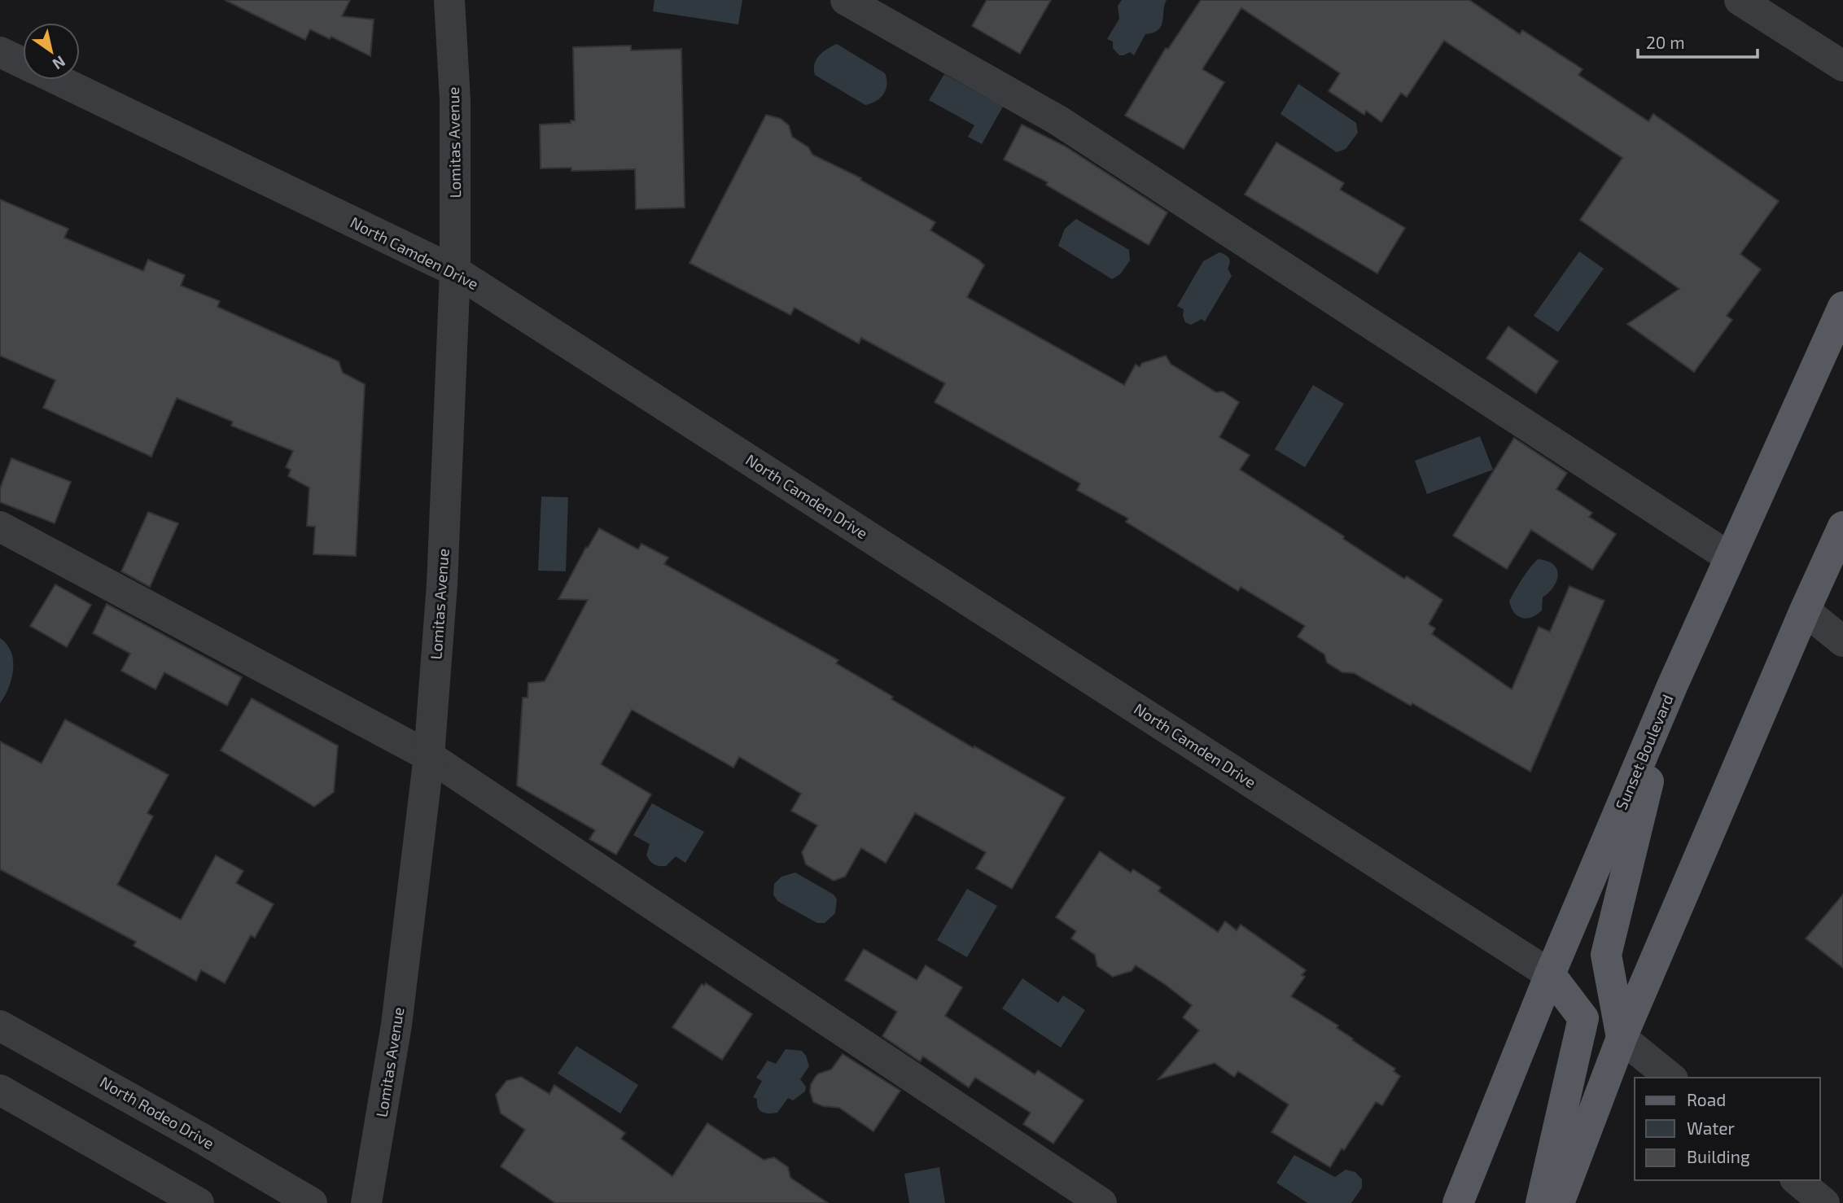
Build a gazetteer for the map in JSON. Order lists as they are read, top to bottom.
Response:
{
  "streets": {
    "main road": ["Sunset Boulevard"],
    "street": ["Lomitas Avenue", "North Camden Drive", "North Rodeo Drive"]
  },
  "crossings": [
    ["Lomitas Avenue", "North Camden Drive"],
    ["North Camden Drive", "Sunset Boulevard"]
  ],
  "legend": ["Road", "Water", "Building"],
  "scale_bar": "20 m",
  "north": "bottom right"
}
